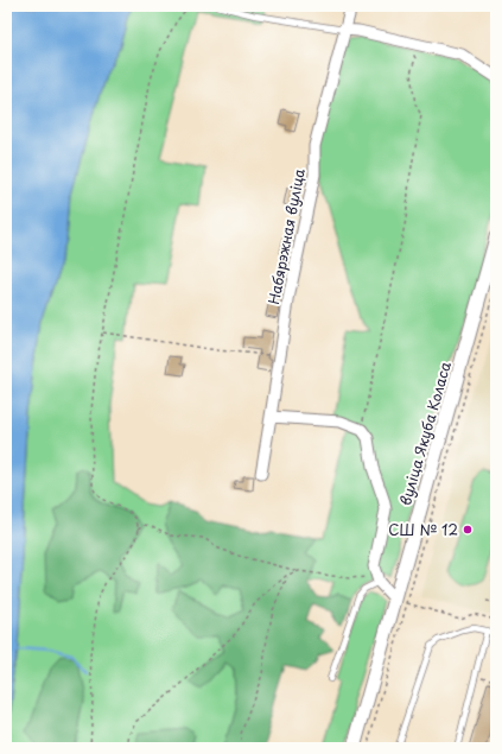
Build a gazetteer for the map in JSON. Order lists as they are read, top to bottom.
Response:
{
  "streets": {
    "street": ["Набярэжная вуліца", "вуліца Якуба Коласа"]
  },
  "places": ["СШ № 12"]
}
